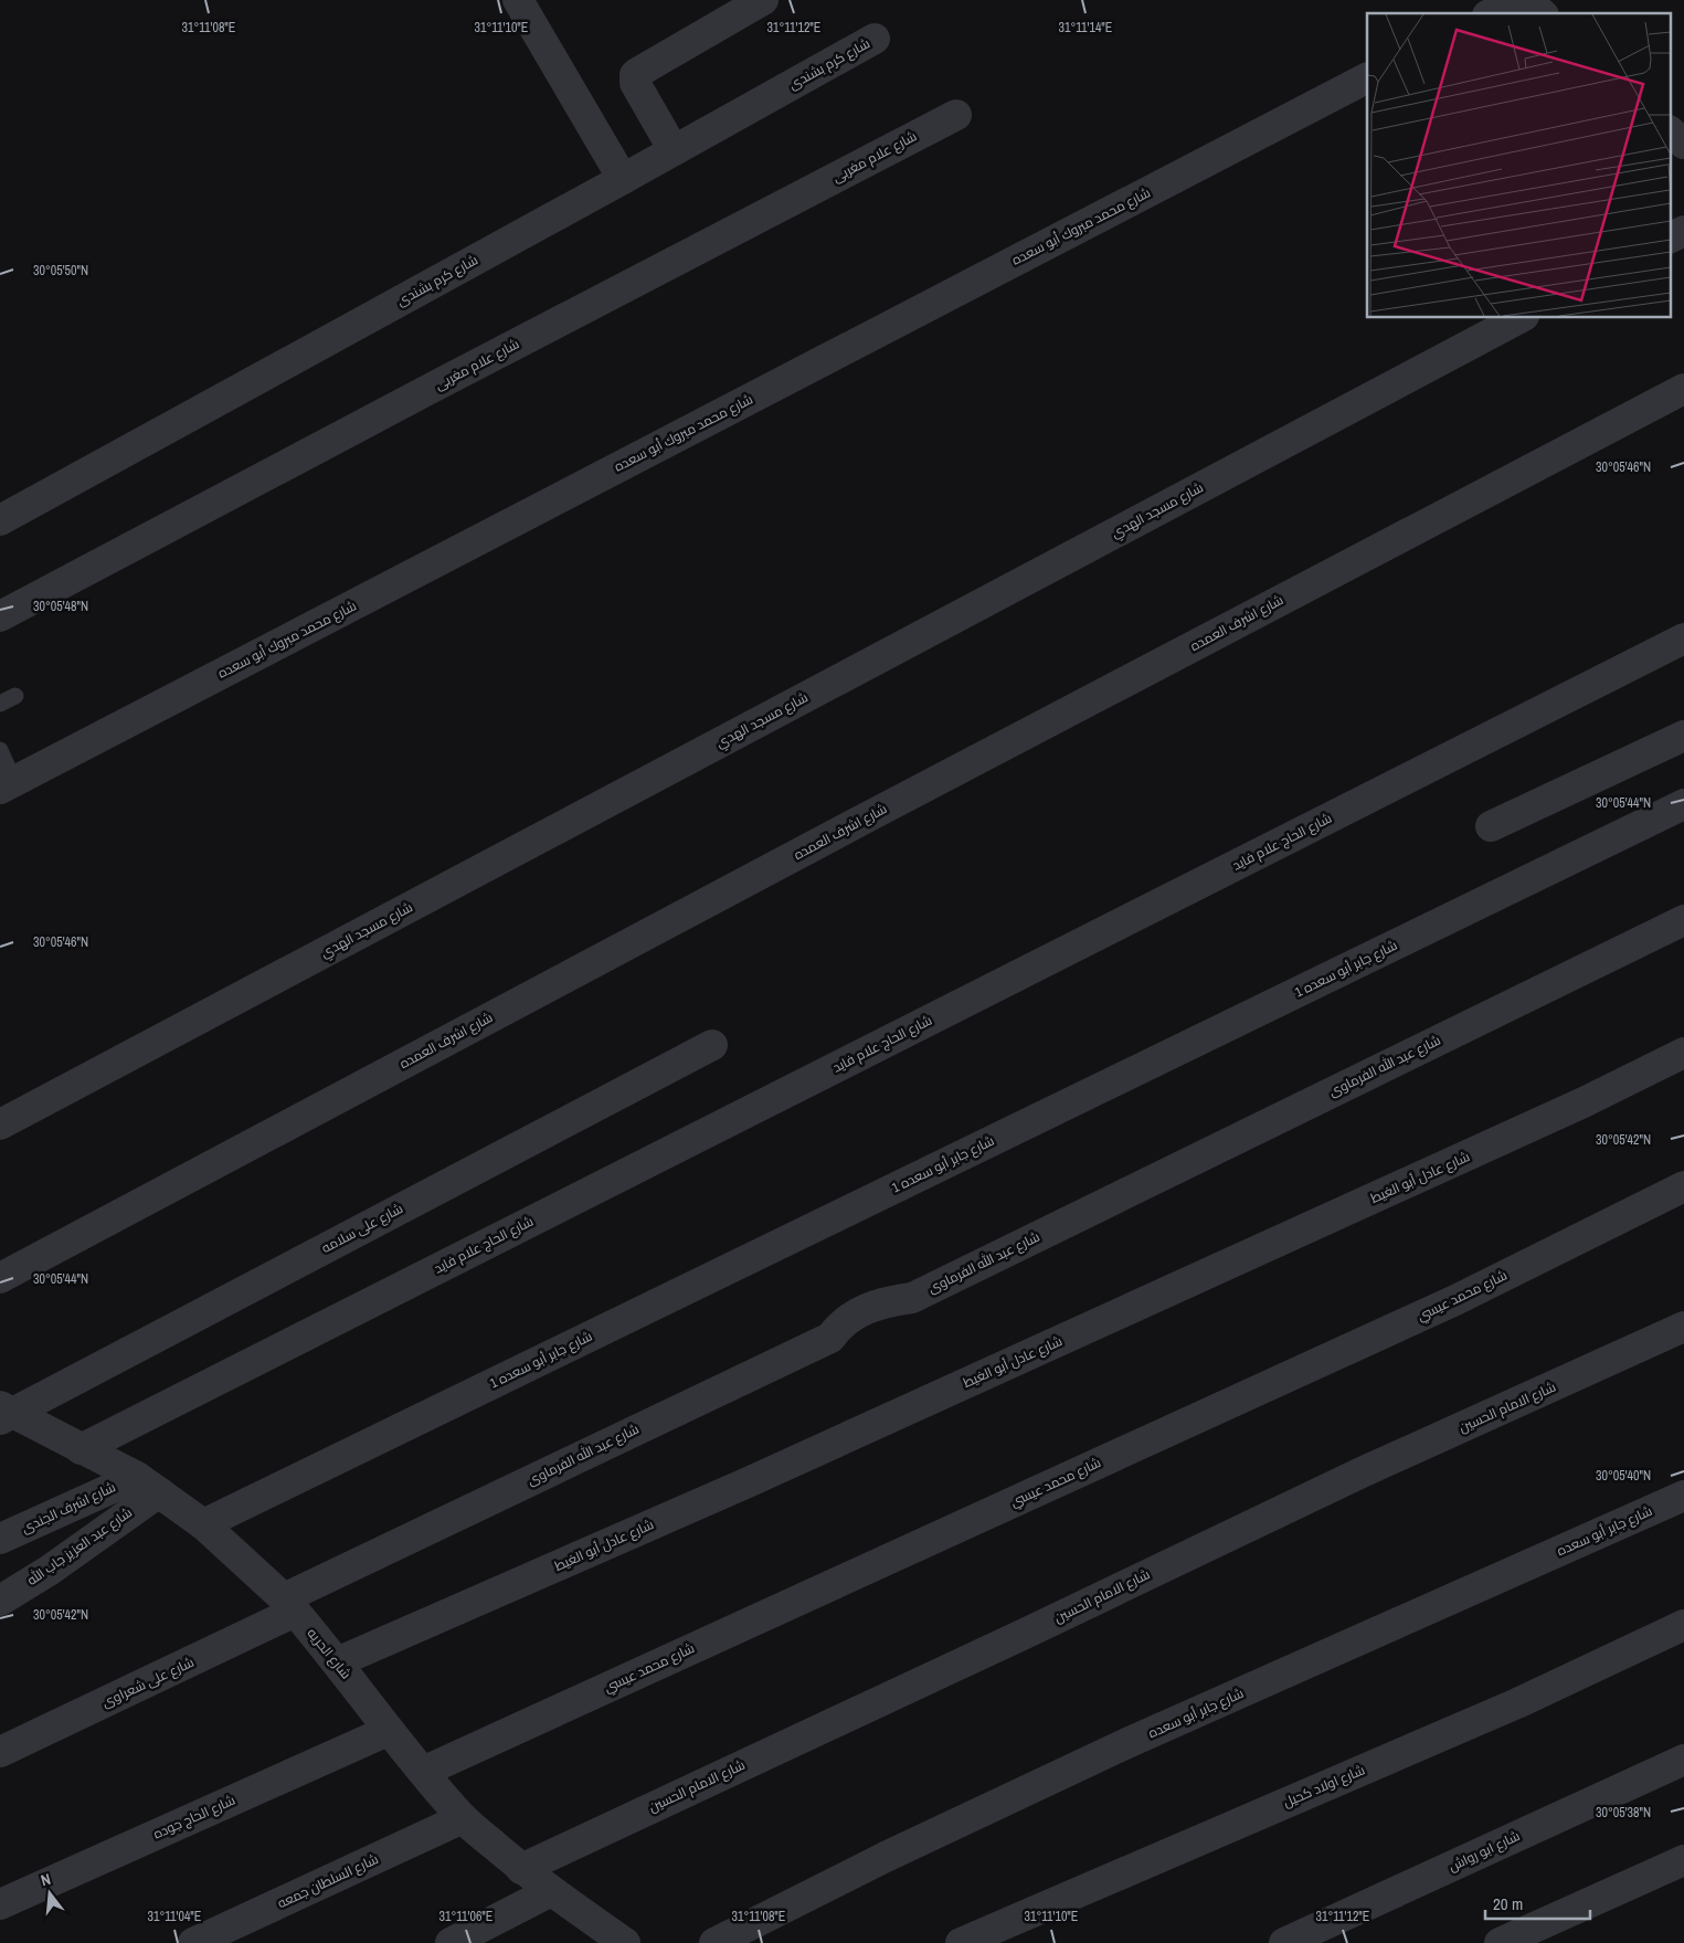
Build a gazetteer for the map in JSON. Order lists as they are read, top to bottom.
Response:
{
  "streets": {
    "street": [
      "شارع كرم بشندى",
      "شارع علام مغربى",
      "شارع محمد مبروك أبو سعده",
      "شارع مسجد الهدي",
      "شارع اشرف العمده",
      "شارع الحاج علام فايد",
      "شارع جابر أبو سعده 1",
      "شارع عبد الله الفرماوى",
      "شارع عادل أبو الغيط",
      "شارع على سلامه",
      "شارع محمد عيسي",
      "شارع الامام الحسين",
      "شارع اشرف الجندى",
      "شارع جابر أبو سعده",
      "شارع عبد العزيز جاب الله",
      "شارع الحريه",
      "شارع على شعراوى",
      "شارع اولاد كحيل",
      "شارع الحاج جوده",
      "شارع ابو رواش",
      "شارع السلطان جمعه"
    ]
  },
  "crossings": [
    ["شارع الحاج علام فايد", "شارع الحريه"],
    ["شارع جابر أبو سعده 1", "شارع الحريه"],
    ["شارع عبد الله الفرماوى", "شارع الحريه"],
    ["شارع عبد الله الفرماوى", "شارع على شعراوى"],
    ["شارع عادل أبو الغيط", "شارع الحريه"],
    ["شارع على سلامه", "شارع الحريه"],
    ["شارع محمد عيسي", "شارع الحريه"],
    ["شارع الامام الحسين", "شارع الحريه"],
    ["شارع اشرف الجندى", "شارع عبد العزيز جاب الله"],
    ["شارع اشرف الجندى", "شارع الحريه"],
    ["شارع عبد العزيز جاب الله", "شارع الحريه"],
    ["شارع الحريه", "شارع على شعراوى"],
    ["شارع الحريه", "شارع الحاج جوده"],
    ["شارع الحريه", "شارع السلطان جمعه"]
  ],
  "scale_bar": "20 m",
  "north": "top",
  "coordinates": [
    "31°11'08\"E",
    "31°11'10\"E",
    "31°11'12\"E",
    "31°11'14\"E",
    "30°05'50\"N",
    "30°05'46\"N",
    "30°05'48\"N",
    "30°05'44\"N",
    "30°05'42\"N",
    "30°05'40\"N",
    "30°05'38\"N",
    "31°11'04\"E",
    "31°11'06\"E"
  ]
}
